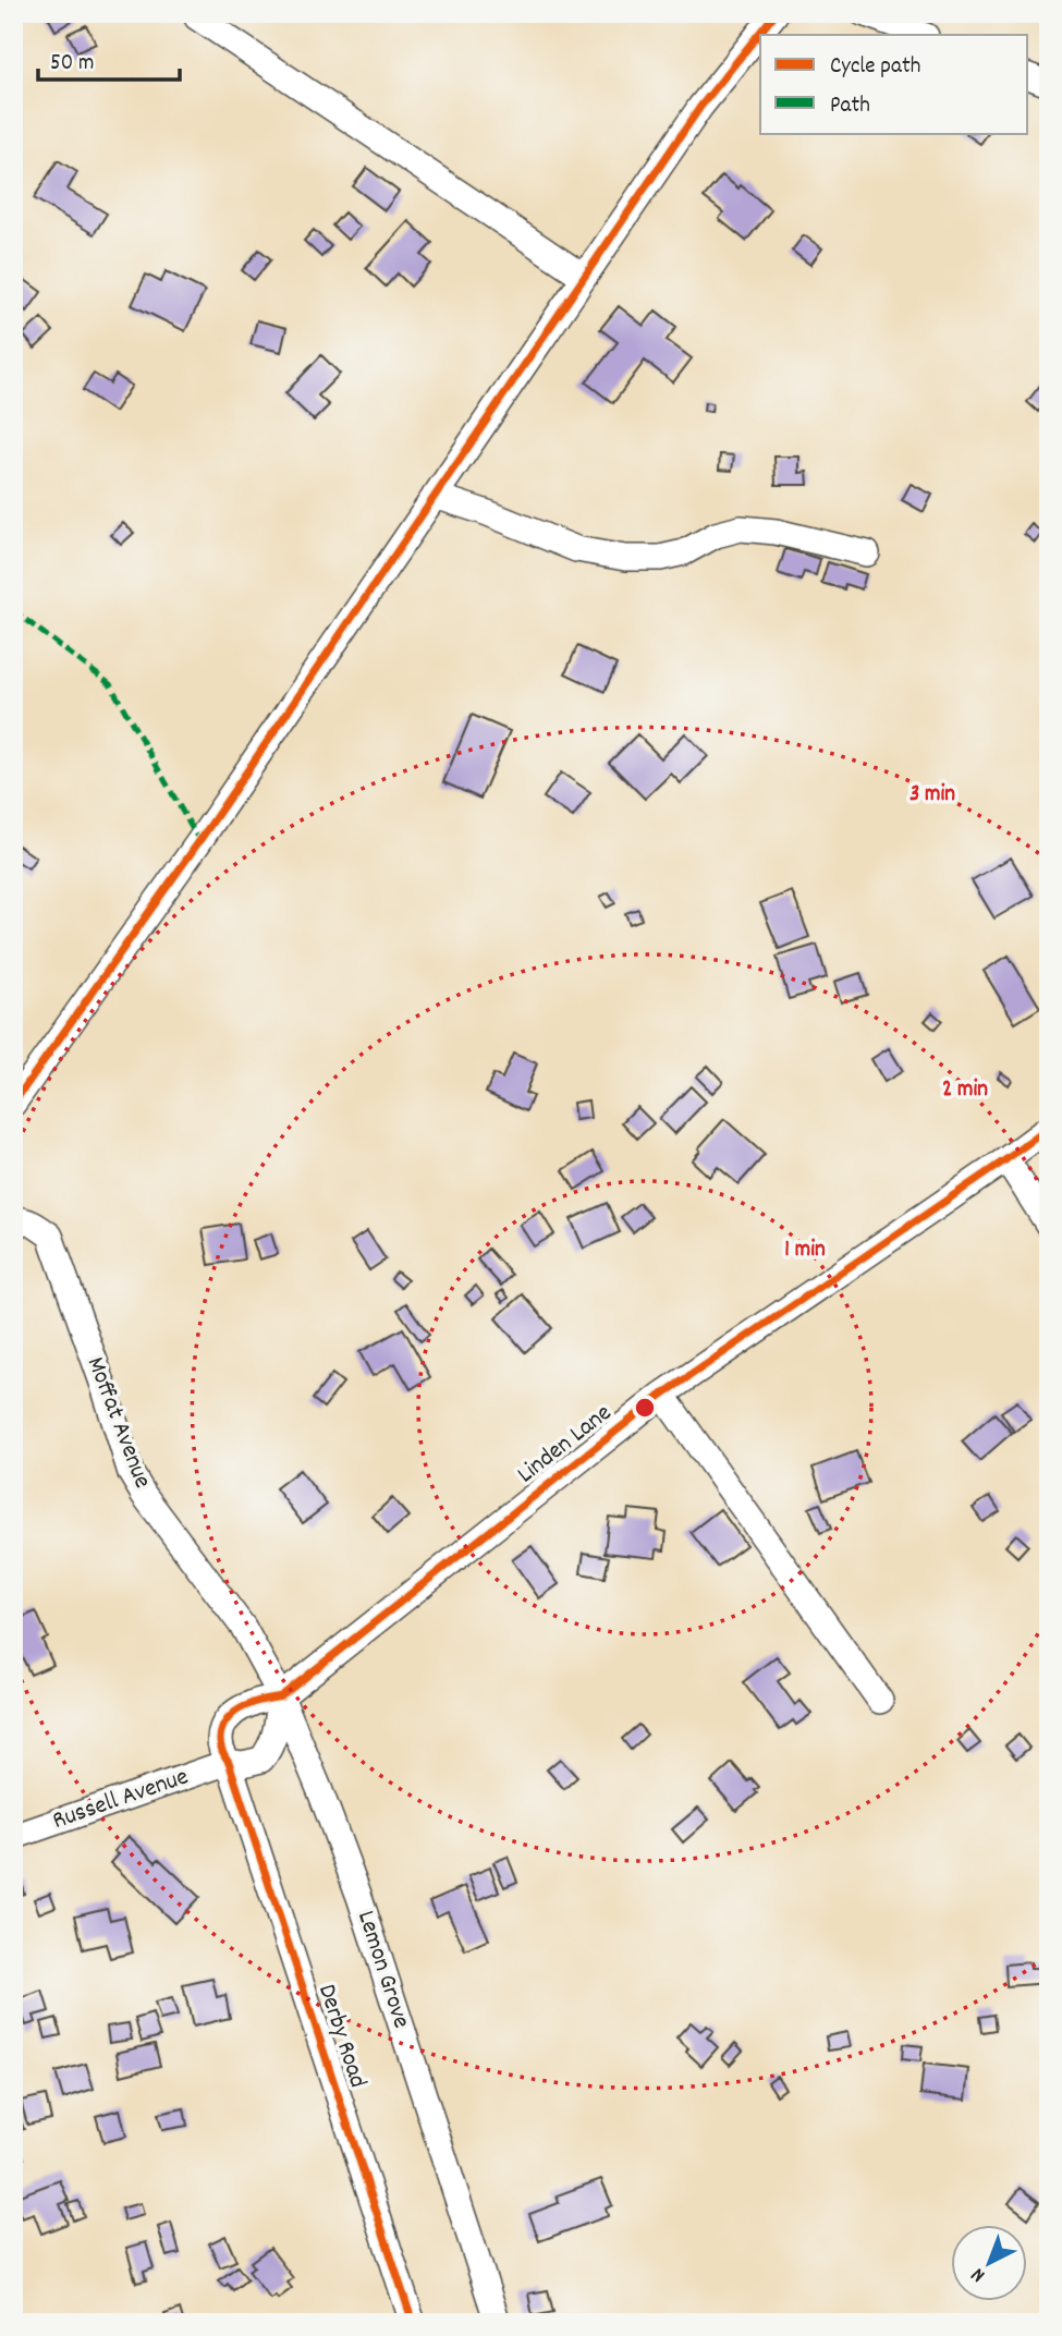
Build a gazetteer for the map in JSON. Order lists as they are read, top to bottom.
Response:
{
  "streets": {
    "street": [
      "Moffat Avenue",
      "Linden Lane",
      "Russell Avenue",
      "Lemon Grove",
      "Derby Road"
    ]
  },
  "crossings": [
    ["Moffat Avenue", "Lemon Grove"],
    ["Linden Lane", "Russell Avenue"],
    ["Linden Lane", "Lemon Grove"],
    ["Linden Lane", "Derby Road"],
    ["Russell Avenue", "Derby Road"]
  ],
  "legend": ["Cycle path", "Path"],
  "scale_bar": "50 m",
  "north": "bottom left",
  "rings": ["3 min", "2 min", "1 min"]
}
